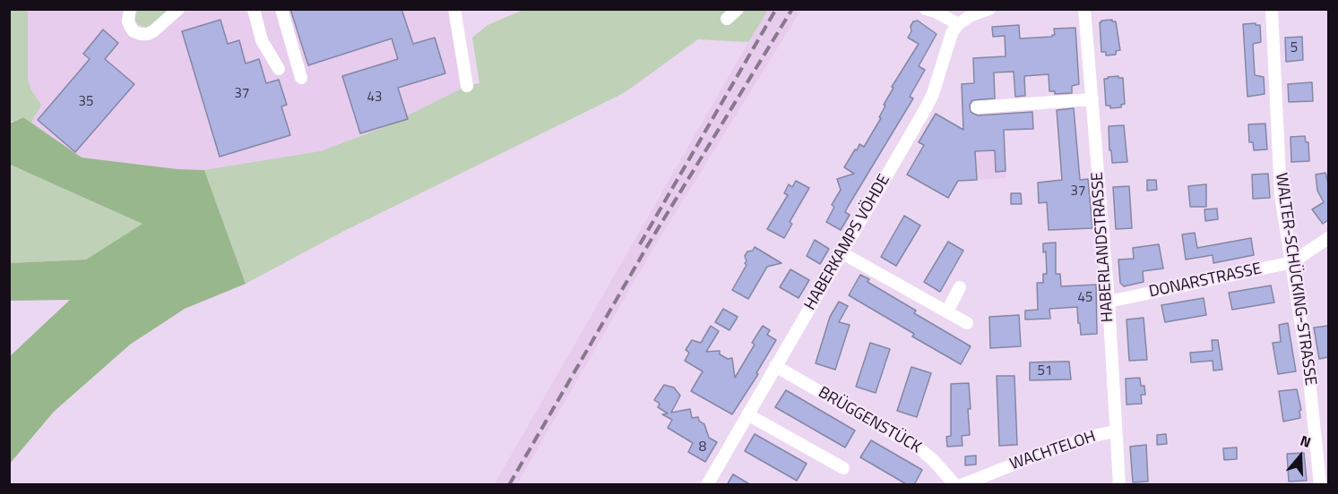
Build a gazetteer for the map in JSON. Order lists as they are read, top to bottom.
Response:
{
  "streets": {
    "street": [
      "HABERKAMPS VÖHDE",
      "HABERLANDSTRASSE",
      "WALTER-SCHÜCKING-STRASSE",
      "DONARSTRASSE",
      "BRÜGGENSTÜCK",
      "WACHTELOH"
    ]
  },
  "crossings": [
    ["HABERKAMPS VÖHDE", "BRÜGGENSTÜCK"],
    ["HABERLANDSTRASSE", "DONARSTRASSE"],
    ["HABERLANDSTRASSE", "WACHTELOH"],
    ["WALTER-SCHÜCKING-STRASSE", "DONARSTRASSE"]
  ],
  "house_numbers": [
    "5",
    "37",
    "43",
    "35",
    "37",
    "45",
    "51",
    "8"
  ],
  "north": "top"
}
